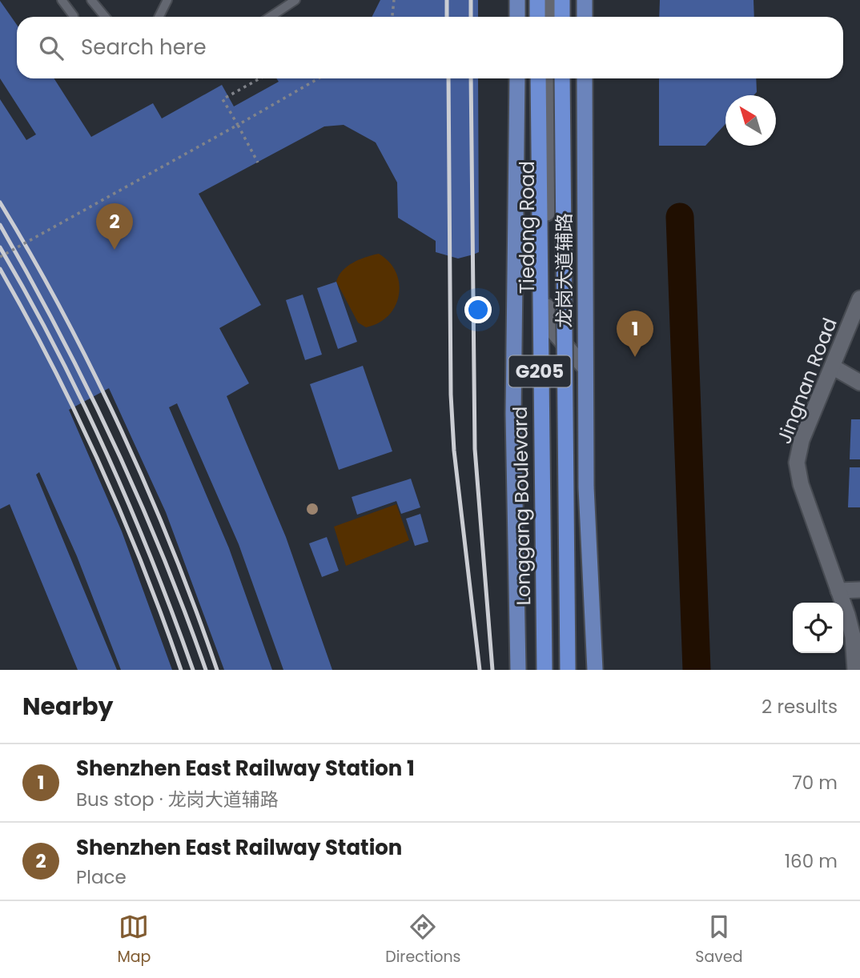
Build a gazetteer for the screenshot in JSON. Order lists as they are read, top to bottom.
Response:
{
  "streets": {
    "highway": ["G205", "Longgang Boulevard"],
    "main road": ["龙岗大道辅路"],
    "street": ["Tiedong Road", "Jingnan Road"]
  },
  "crossings": [
    ["Tiedong Road", "龙岗大道辅路"]
  ],
  "north": "top left",
  "page": {
    "search": "Search here",
    "pins": ["2", "1"],
    "heading": ["Nearby", "2 results"],
    "list": [
      {
        "mark": "1",
        "name": "Shenzhen East Railway Station 1",
        "note": "Bus stop · 龙岗大道辅路",
        "value": "70 m"
      },
      {
        "mark": "2",
        "name": "Shenzhen East Railway Station",
        "note": "Place",
        "value": "160 m"
      }
    ],
    "nav": ["Map", "Directions", "Saved"]
  }
}
